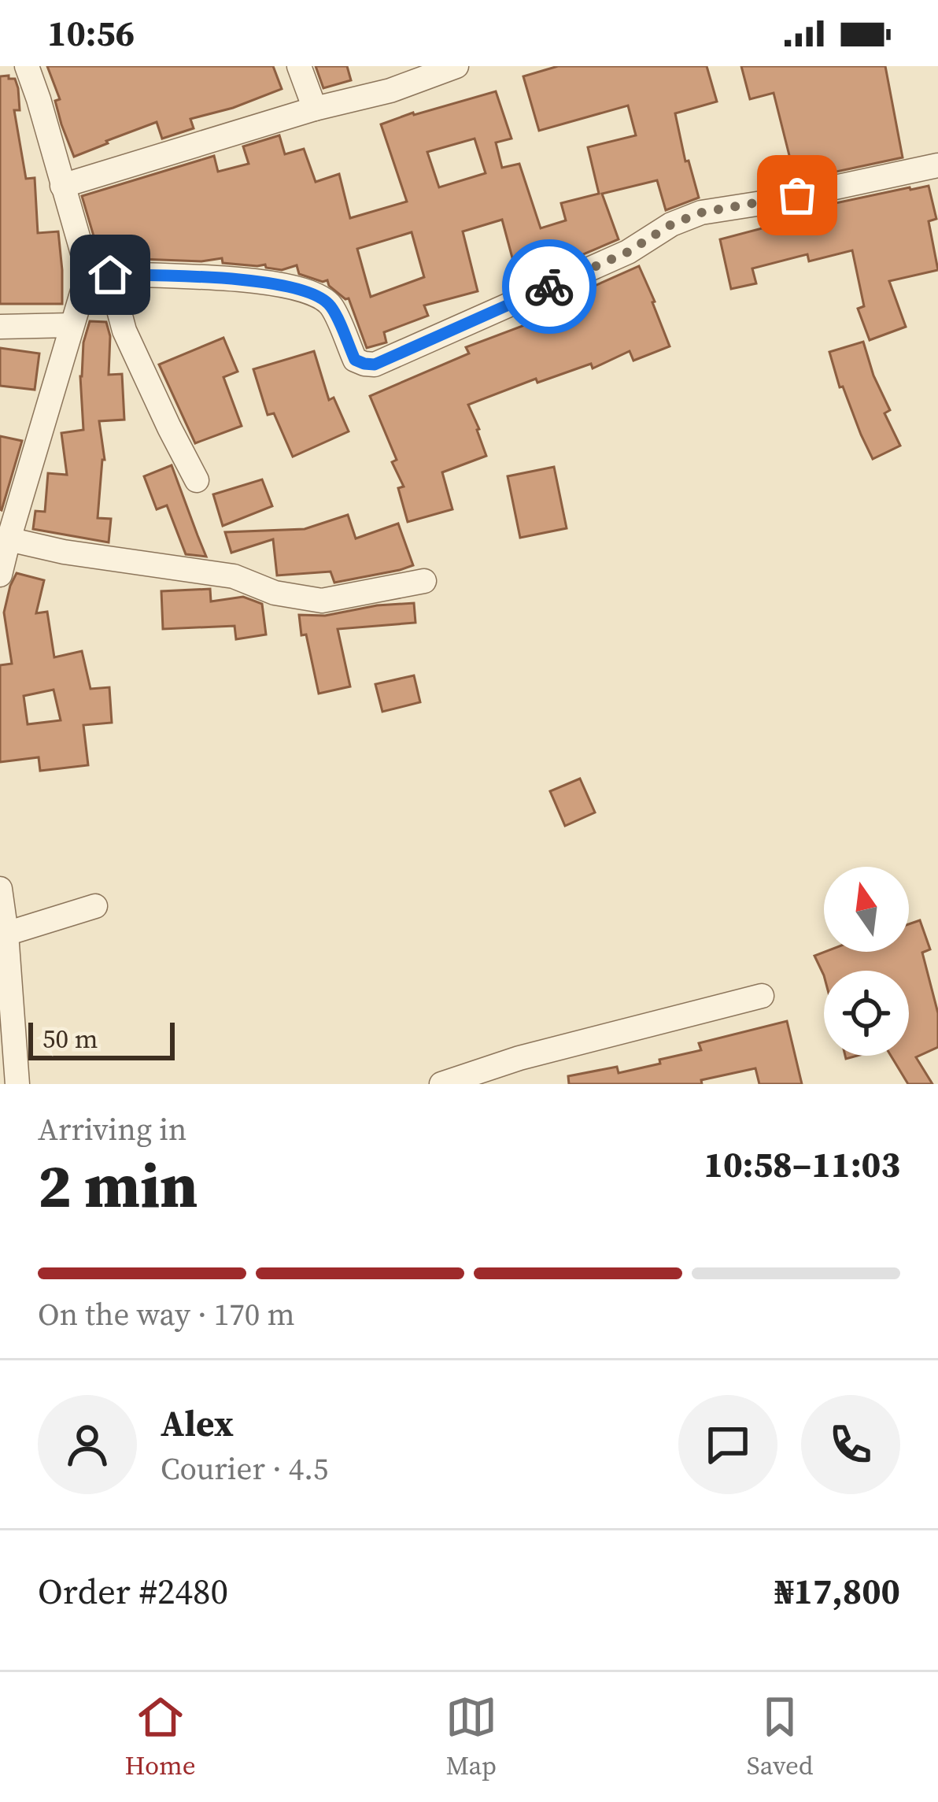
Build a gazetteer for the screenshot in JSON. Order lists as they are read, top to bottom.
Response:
{
  "scale_bar": "50 m",
  "north": "top",
  "page": {
    "status": "10:56",
    "scale": "50 m",
    "heading": ["2 min", "Arriving in", "10:58–11:03"],
    "panel": [
      "Alex",
      "Courier · 4.5",
      "Order #2480",
      "₦17,800"
    ],
    "bar": "On the way · 170 m",
    "tabs": ["Home", "Map", "Saved"]
  }
}
